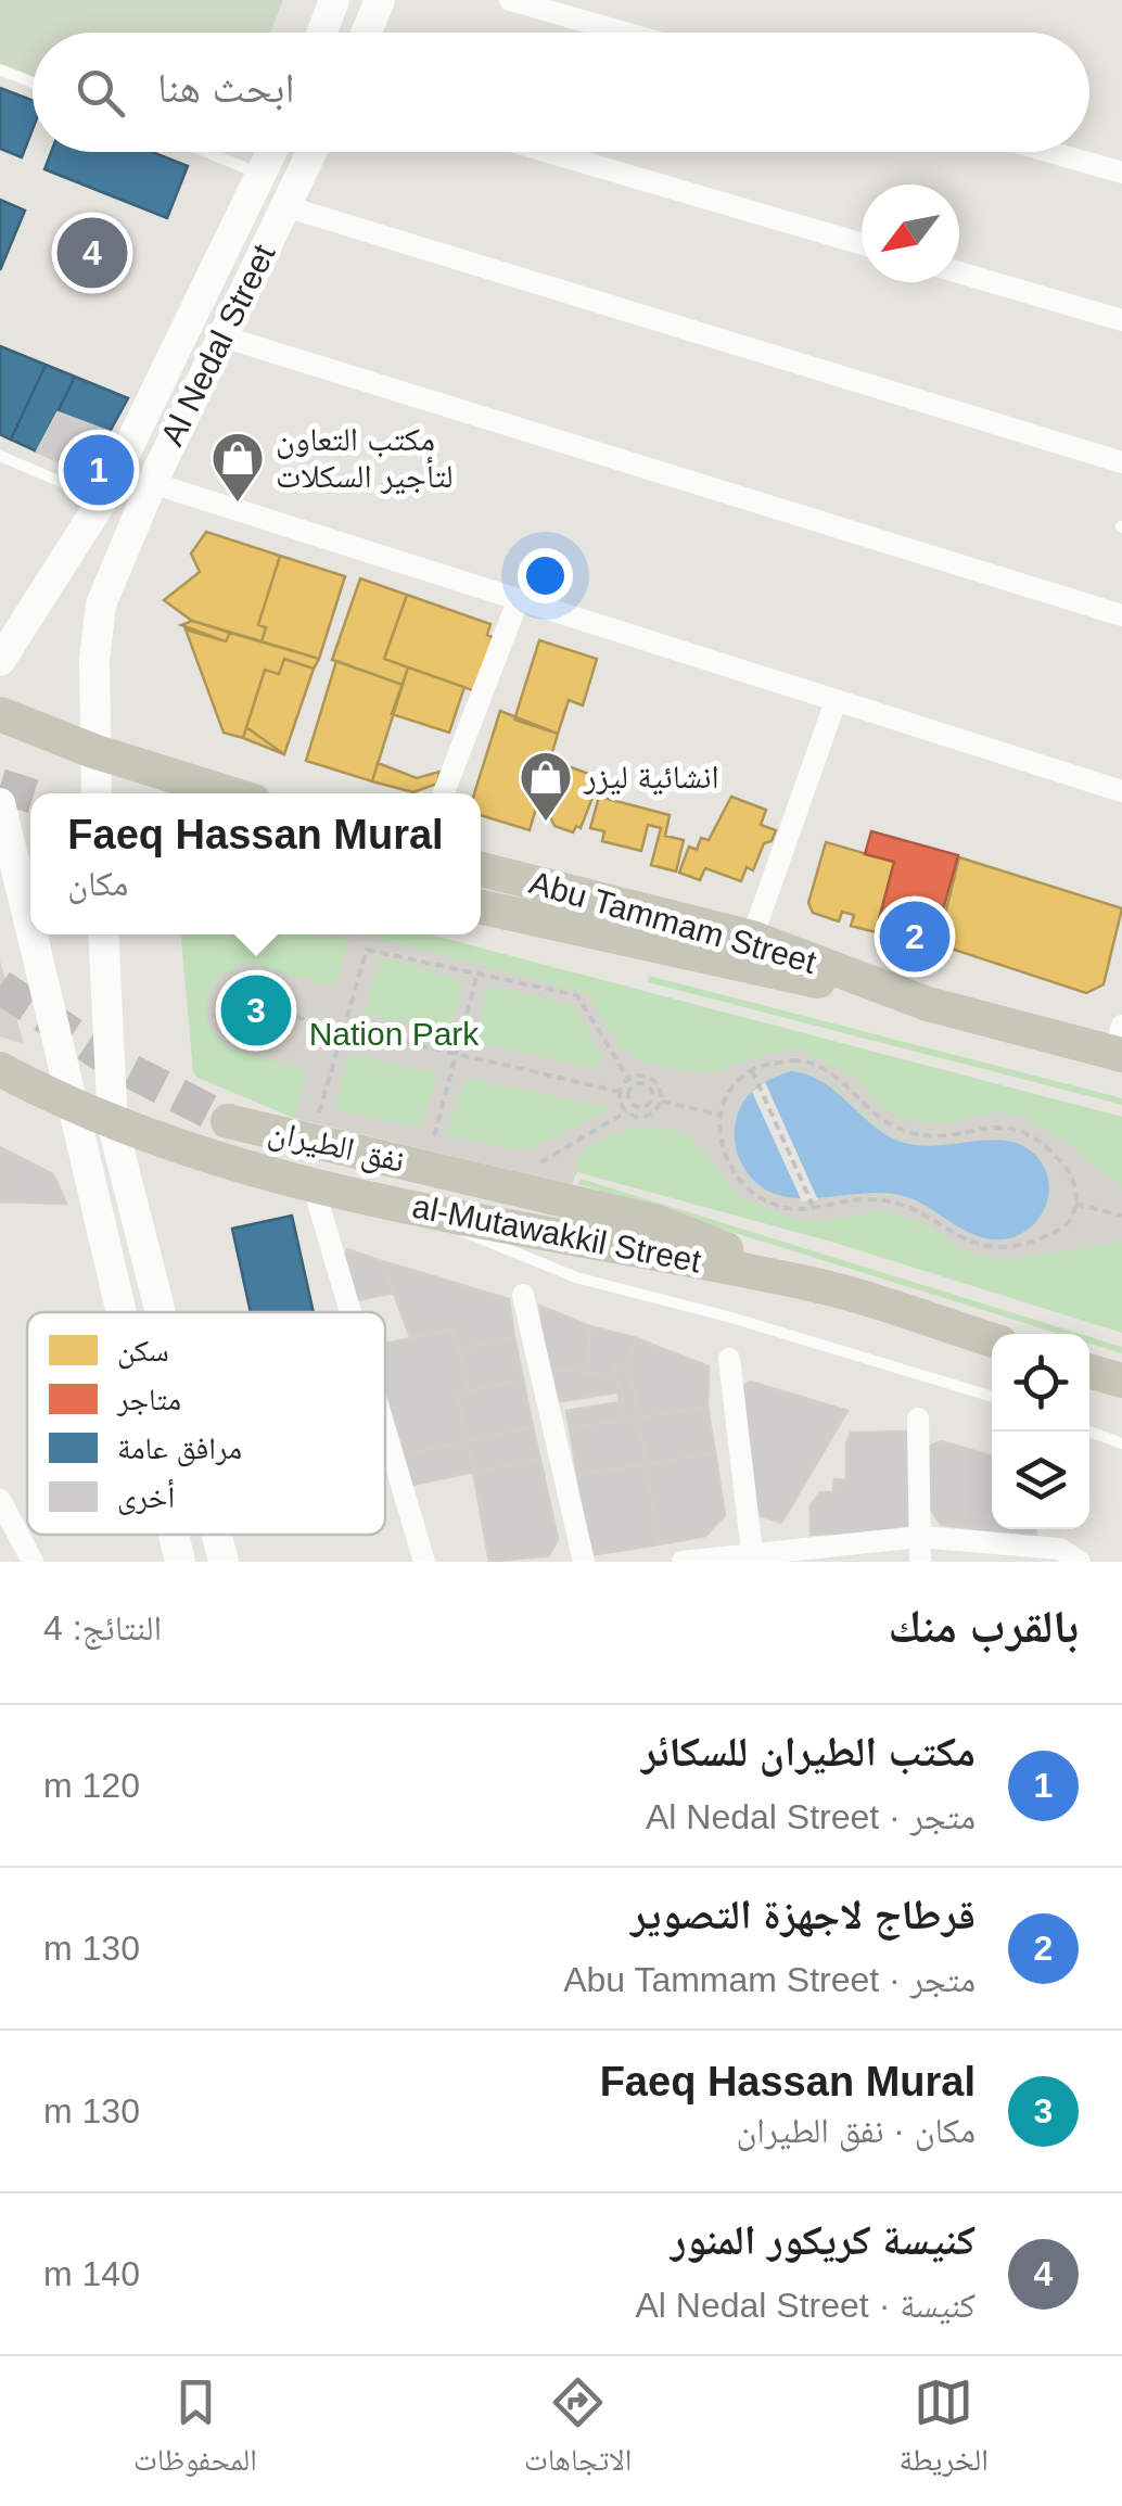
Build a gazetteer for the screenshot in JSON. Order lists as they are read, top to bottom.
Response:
{
  "streets": {
    "main road": [
      "Al Nedal Street",
      "Abu Tammam Street",
      "نفق الطيران",
      "al-Mutawakkil Street"
    ]
  },
  "crossings": [
    ["نفق الطيران", "al-Mutawakkil Street"]
  ],
  "parks": ["Nation Park"],
  "places": {
    "shop": ["مكتب التعاون لتأجير السكلات", "انشائية ليزر"]
  },
  "legend": [
    "سكن",
    "متاجر",
    "مرافق عامة",
    "أخرى"
  ],
  "north": "bottom left",
  "page": {
    "search": "ابحث هنا",
    "pins": [
      "4",
      "1",
      "2",
      "3"
    ],
    "popup": ["Faeq Hassan Mural", "مكان"],
    "heading": ["بالقرب منك", "النتائج: 4"],
    "list": [
      {
        "mark": "1",
        "name": "مكتب الطيران للسكائر",
        "note": "متجر · Al Nedal Street",
        "value": "120 m"
      },
      {
        "mark": "2",
        "name": "قرطاج لاجهزة التصوير",
        "note": "متجر · Abu Tammam Street",
        "value": "130 m"
      },
      {
        "mark": "3",
        "name": "Faeq Hassan Mural",
        "note": "مكان · نفق الطيران",
        "value": "130 m"
      },
      {
        "mark": "4",
        "name": "كنيسة كريكور المنور",
        "note": "كنيسة · Al Nedal Street",
        "value": "140 m"
      }
    ],
    "nav": ["الخريطة", "الاتجاهات", "المحفوظات"]
  }
}
